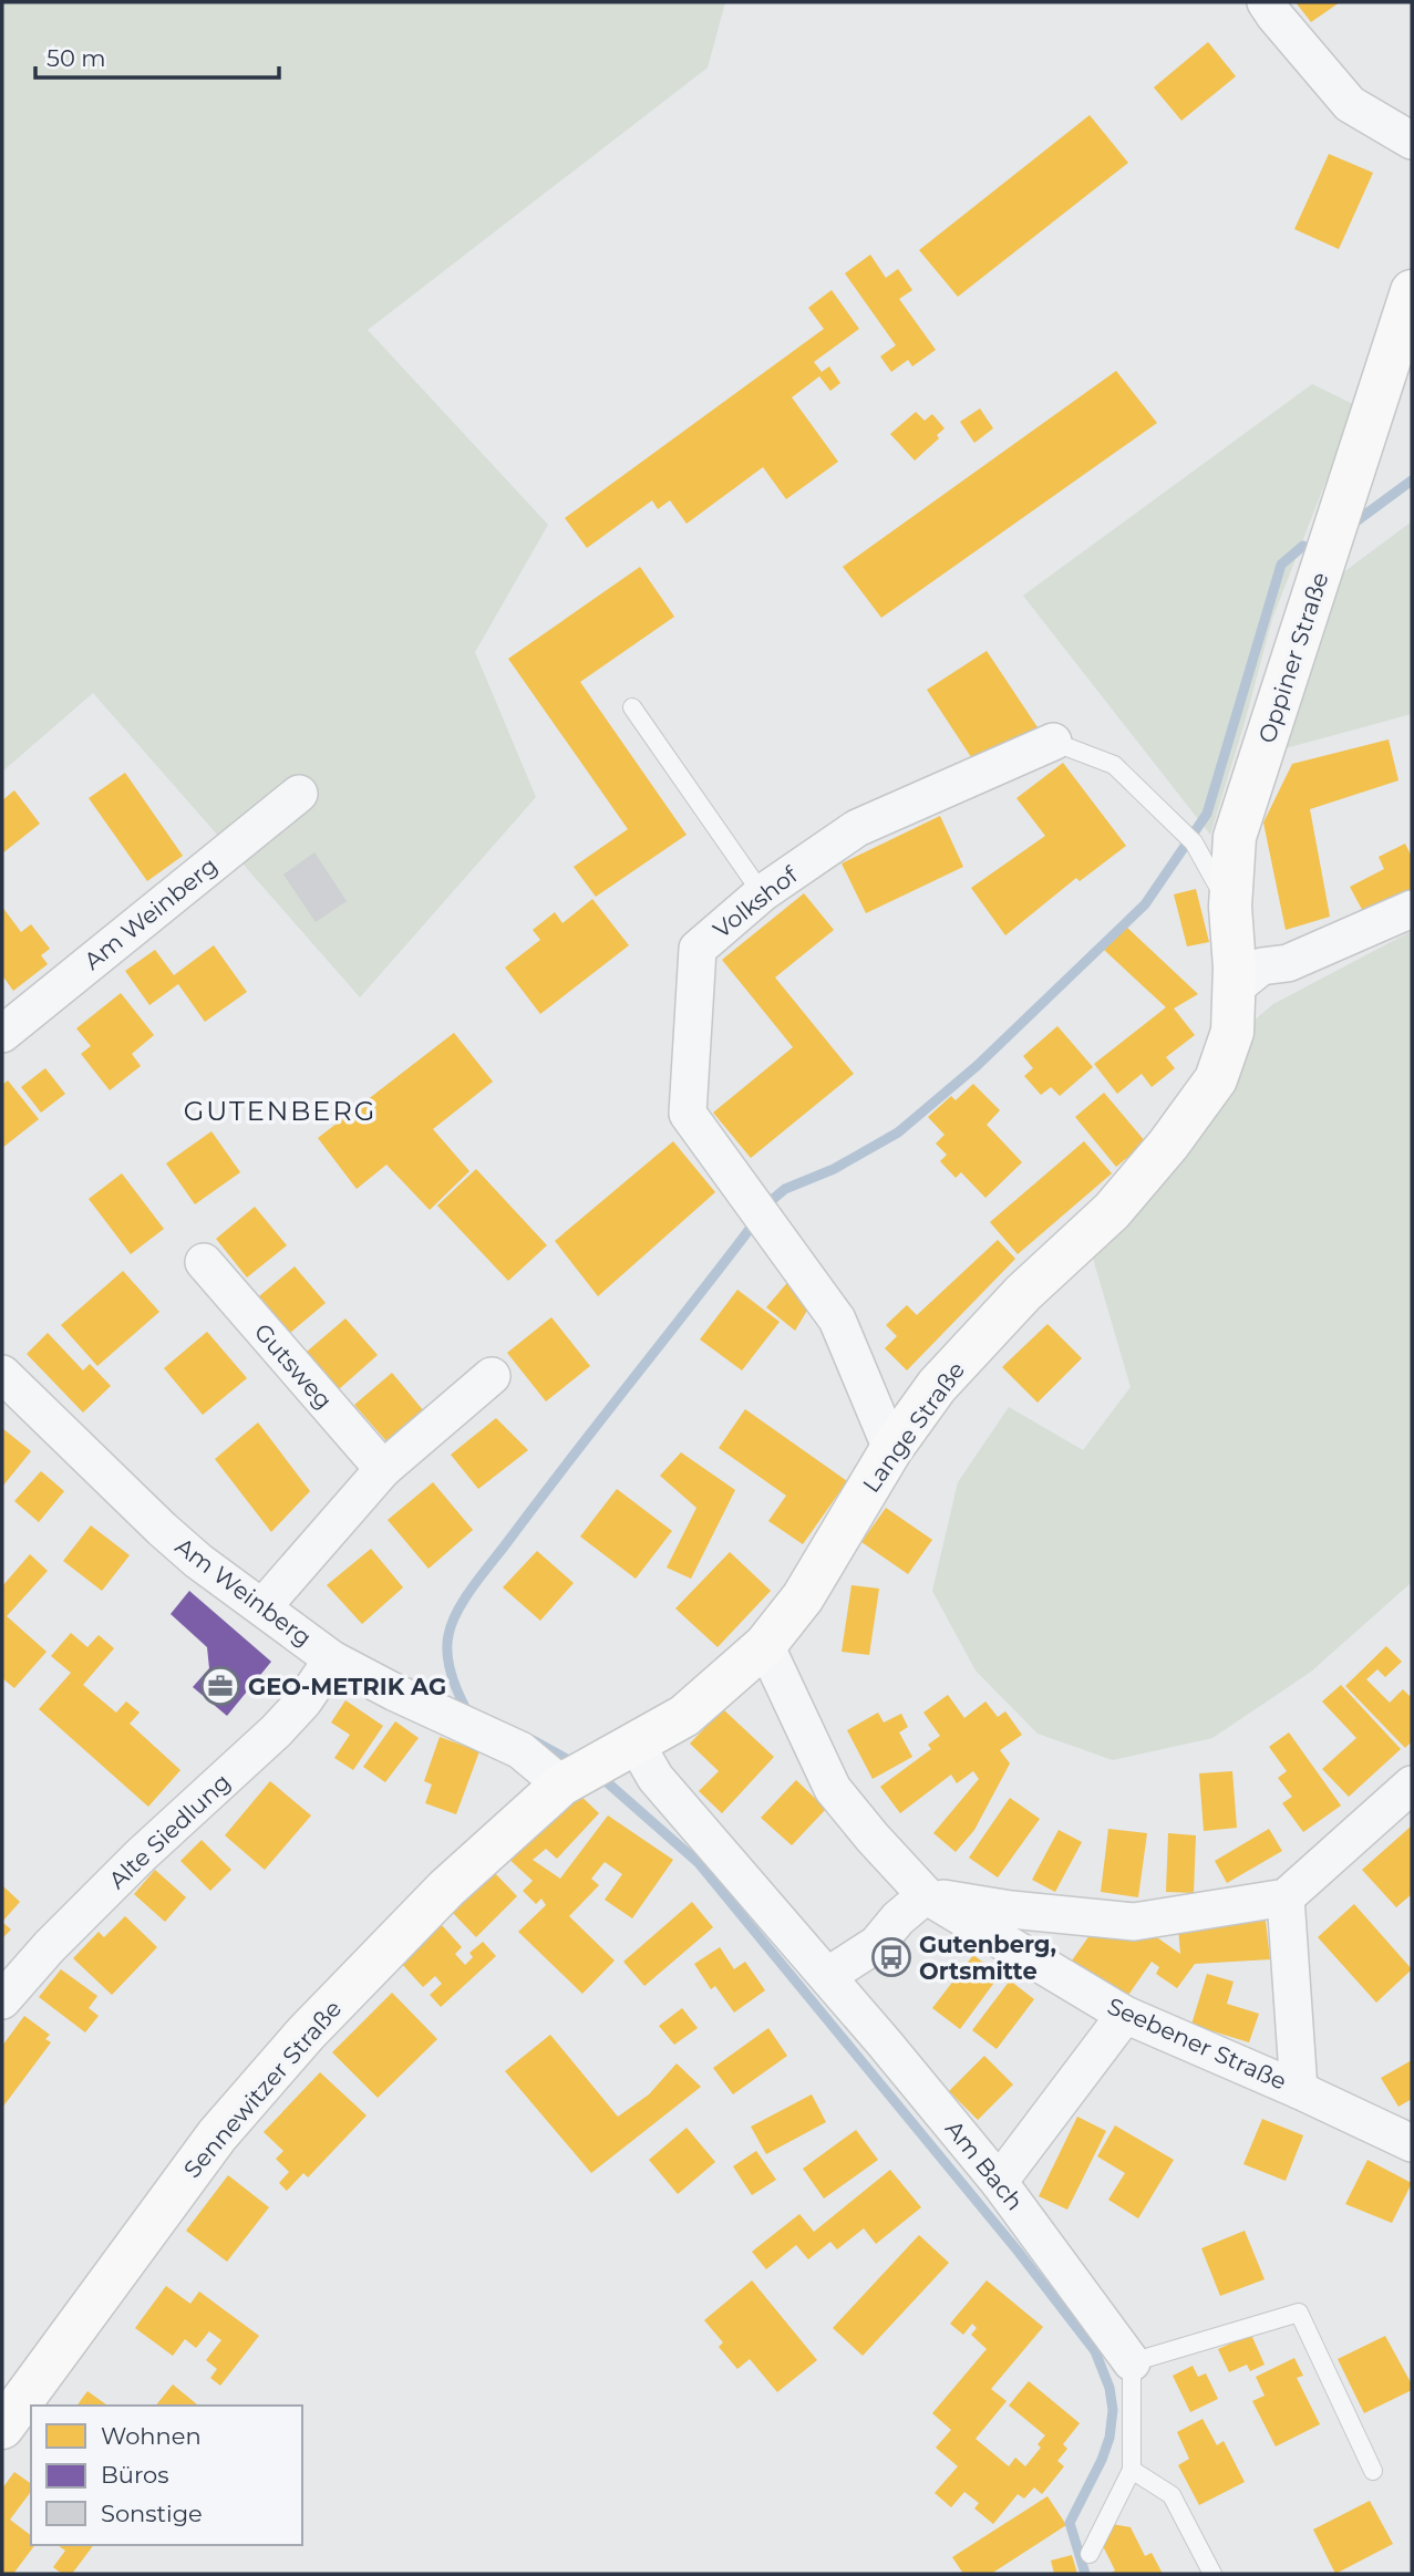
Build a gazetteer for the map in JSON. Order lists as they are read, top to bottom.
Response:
{
  "streets": {
    "street": [
      "Oppiner Straße",
      "Volkshof",
      "Am Weinberg",
      "Gutsweg",
      "Lange Straße",
      "Alte Siedlung",
      "Seebener Straße",
      "Sennewitzer Straße",
      "Am Bach"
    ]
  },
  "crossings": [
    ["Oppiner Straße", "Volkshof"],
    ["Oppiner Straße", "Lange Straße"],
    ["Volkshof", "Lange Straße"],
    ["Am Weinberg", "Lange Straße"],
    ["Am Weinberg", "Alte Siedlung"],
    ["Am Weinberg", "Sennewitzer Straße"],
    ["Am Weinberg", "Am Bach"],
    ["Lange Straße", "Seebener Straße"],
    ["Lange Straße", "Sennewitzer Straße"],
    ["Lange Straße", "Am Bach"],
    ["Sennewitzer Straße", "Am Bach"]
  ],
  "districts": ["GUTENBERG"],
  "places": {
    "office": ["GEO-METRIK AG"],
    "bus stop": ["Gutenberg, Ortsmitte"]
  },
  "legend": ["Wohnen", "Büros", "Sonstige"],
  "scale_bar": "50 m"
}
